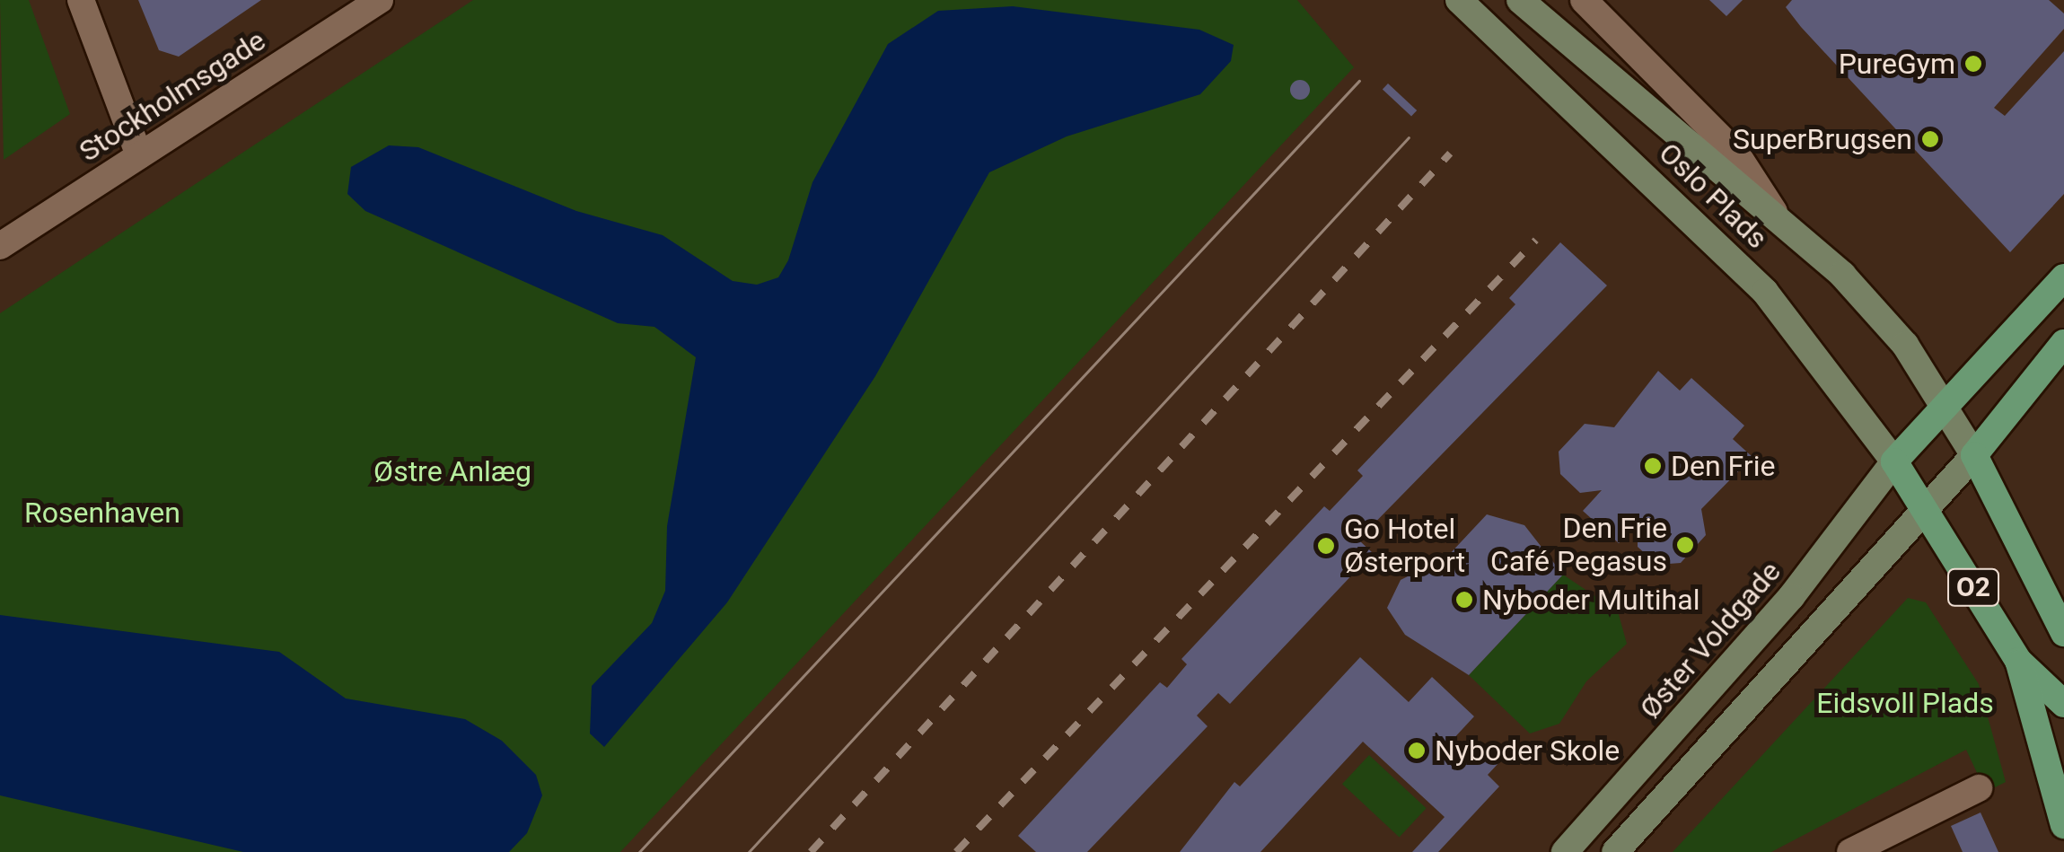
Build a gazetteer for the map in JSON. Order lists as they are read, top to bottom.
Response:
{
  "streets": {
    "main road": ["O2"],
    "street": ["Stockholmsgade", "Oslo Plads", "Øster Voldgade"]
  },
  "crossings": [
    ["Oslo Plads", "O2"],
    ["Oslo Plads", "Øster Voldgade"],
    ["O2", "Øster Voldgade"]
  ],
  "parks": ["Østre Anlæg", "Rosenhaven", "Eidsvoll Plads"],
  "places": [
    "PureGym",
    "SuperBrugsen",
    "Den Frie",
    "Den Frie Café Pegasus",
    "Go Hotel Østerport",
    "Nyboder Multihal",
    "Nyboder Skole"
  ]
}
